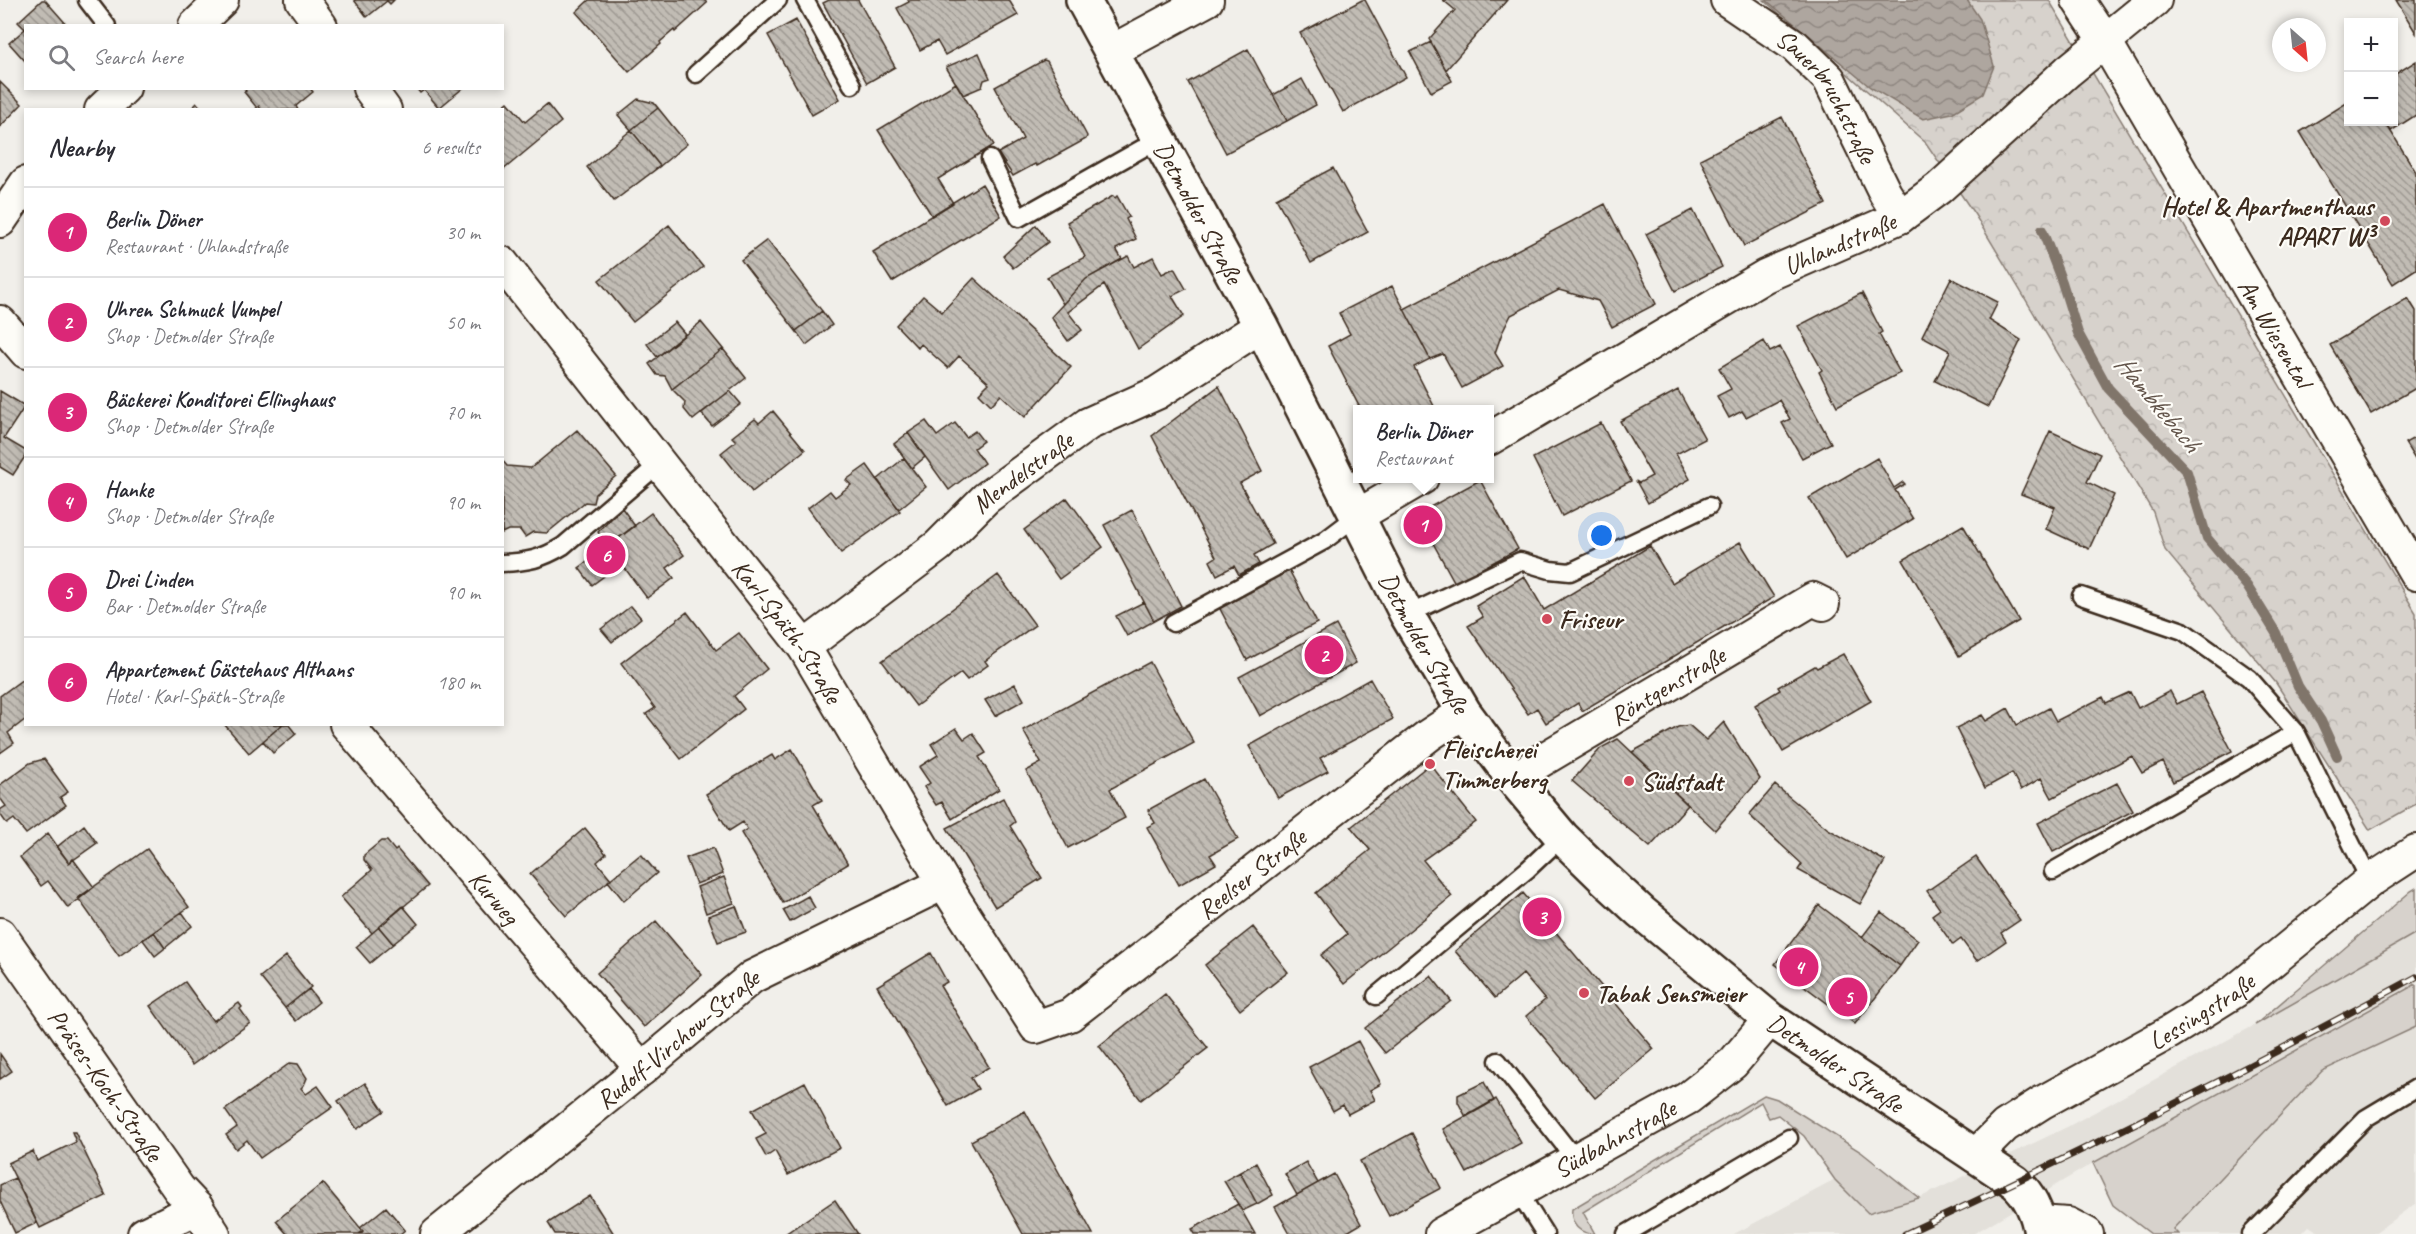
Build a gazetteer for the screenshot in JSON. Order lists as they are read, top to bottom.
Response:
{
  "streets": {
    "main road": ["Detmolder Straße"],
    "street": [
      "Sauerbruchstraße",
      "Uhlandstraße",
      "Am Wiesental",
      "Mendelstraße",
      "Karl-Späth-Straße",
      "Röntgenstraße",
      "Reelser Straße",
      "Kurweg",
      "Lessingstraße",
      "Rudolf-Virchow-Straße",
      "Präses-Koch-Straße",
      "Südbahnstraße"
    ]
  },
  "crossings": [
    ["Sauerbruchstraße", "Uhlandstraße"],
    ["Detmolder Straße", "Mendelstraße"],
    ["Detmolder Straße", "Röntgenstraße"],
    ["Detmolder Straße", "Reelser Straße"],
    ["Detmolder Straße", "Lessingstraße"],
    ["Detmolder Straße", "Südbahnstraße"],
    ["Uhlandstraße", "Am Wiesental"],
    ["Mendelstraße", "Karl-Späth-Straße"],
    ["Karl-Späth-Straße", "Reelser Straße"],
    ["Karl-Späth-Straße", "Rudolf-Virchow-Straße"],
    ["Kurweg", "Rudolf-Virchow-Straße"]
  ],
  "water": ["Hambkebach"],
  "places": [
    "Hotel & Apartmenthaus APART W³",
    "Friseur",
    "Fleischerei Timmerberg",
    "Südstadt",
    "Tabak Sensmeier"
  ],
  "north": "bottom right",
  "page": {
    "map_buttons": ["+", "−"],
    "search": "Search here",
    "heading": ["Nearby", "6 results"],
    "list": [
      {
        "mark": "1",
        "name": "Berlin Döner",
        "note": "Restaurant · Uhlandstraße",
        "value": "30 m"
      },
      {
        "mark": "2",
        "name": "Uhren Schmuck Vumpel",
        "note": "Shop · Detmolder Straße",
        "value": "50 m"
      },
      {
        "mark": "3",
        "name": "Bäckerei Konditorei Ellinghaus",
        "note": "Shop · Detmolder Straße",
        "value": "70 m"
      },
      {
        "mark": "4",
        "name": "Hanke",
        "note": "Shop · Detmolder Straße",
        "value": "90 m"
      },
      {
        "mark": "5",
        "name": "Drei Linden",
        "note": "Bar · Detmolder Straße",
        "value": "90 m"
      },
      {
        "mark": "6",
        "name": "Appartement Gästehaus Althans",
        "note": "Hotel · Karl-Späth-Straße",
        "value": "180 m"
      }
    ],
    "popup": ["Berlin Döner", "Restaurant"],
    "pins": [
      "1",
      "6",
      "2",
      "3",
      "4",
      "5"
    ]
  }
}
